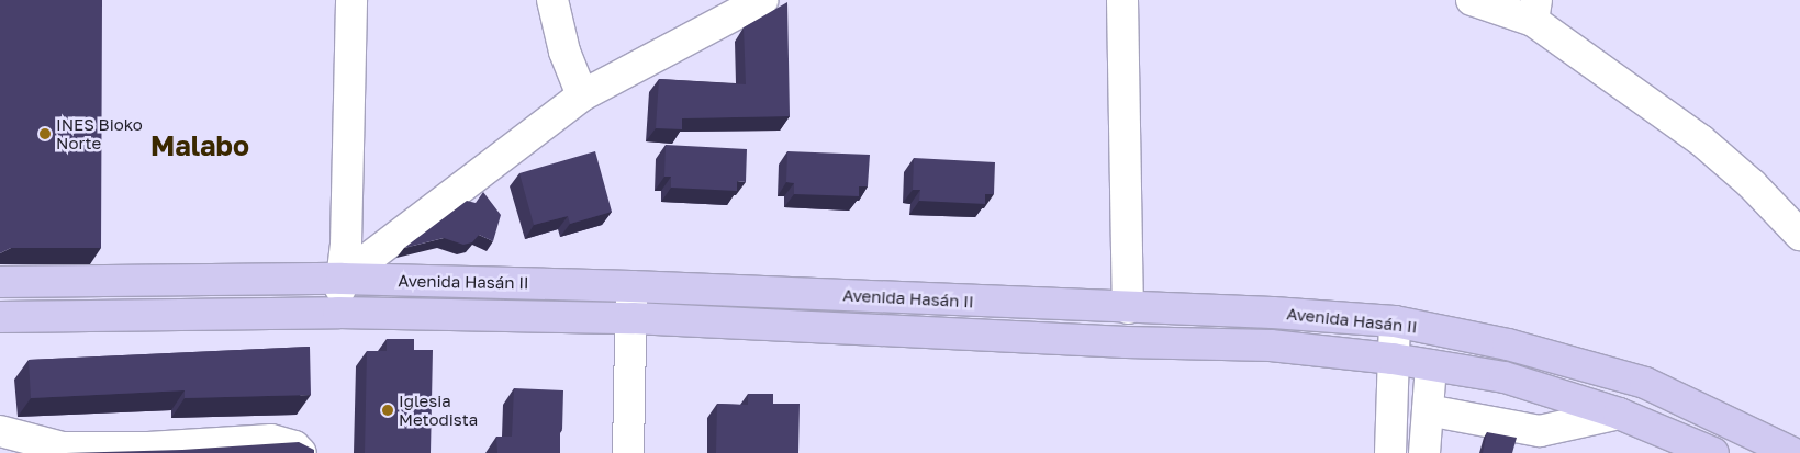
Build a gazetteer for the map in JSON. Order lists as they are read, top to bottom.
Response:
{
  "streets": {
    "main road": ["Avenida Hasán II"]
  },
  "districts": ["Malabo"],
  "places": ["INES Bioko Norte", "Iglesia Metodista"]
}
